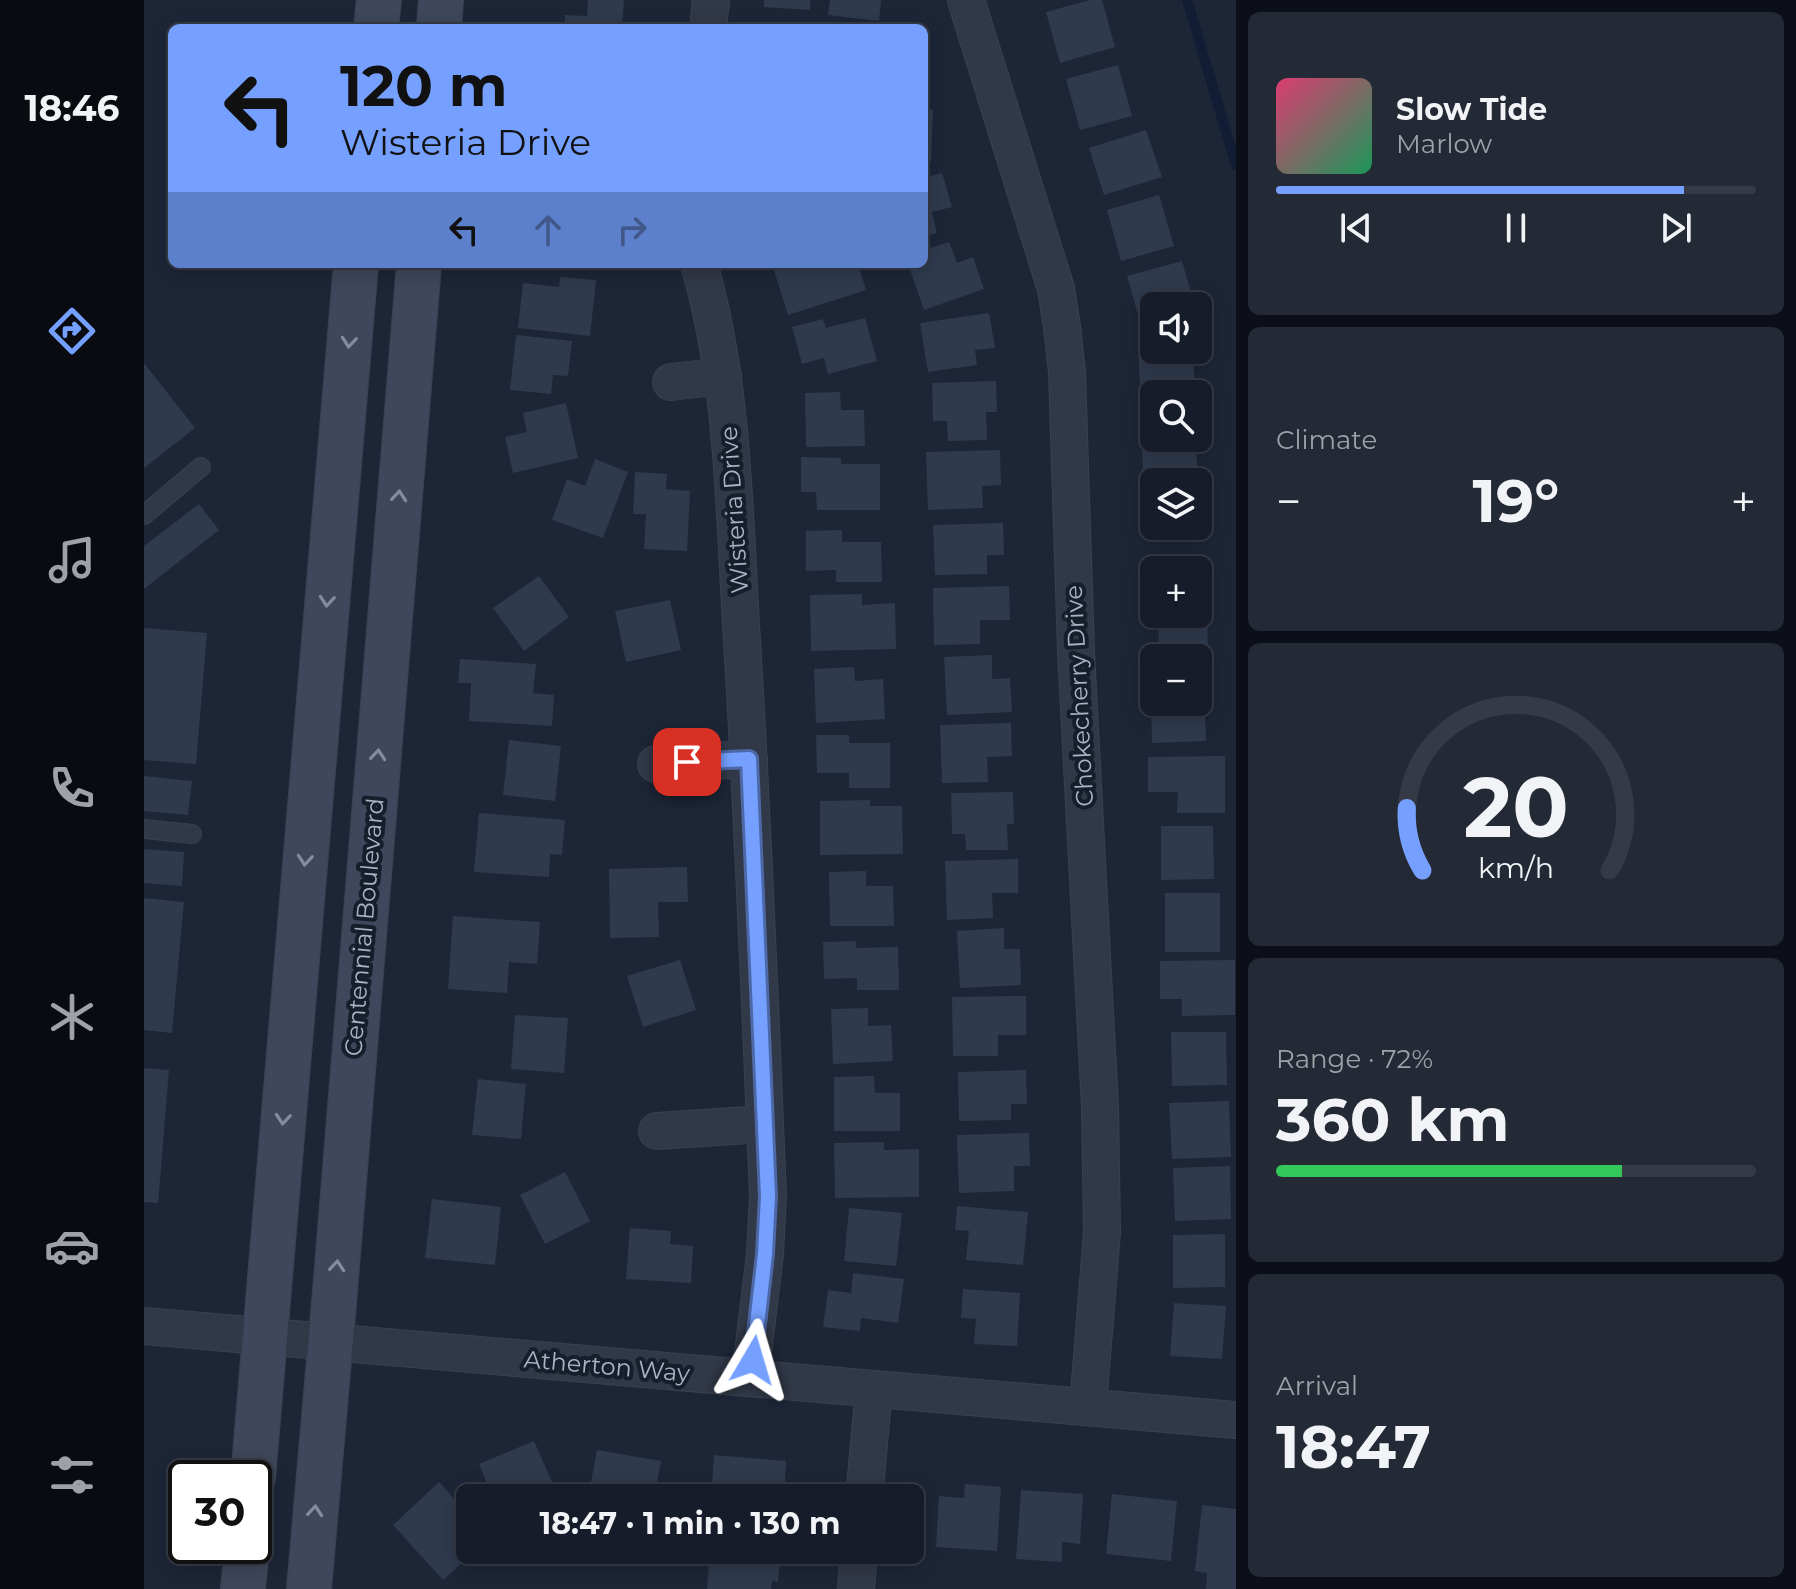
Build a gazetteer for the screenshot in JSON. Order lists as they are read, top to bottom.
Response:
{
  "streets": {
    "main road": ["Centennial Boulevard"],
    "street": ["Wisteria Drive", "Chokecherry Drive", "Atherton Way"]
  },
  "crossings": [
    ["Wisteria Drive", "Atherton Way"],
    ["Chokecherry Drive", "Atherton Way"],
    ["Centennial Boulevard", "Atherton Way"]
  ],
  "page": {
    "tabs": "18:46",
    "turn": ["120 m", "Wisteria Drive"],
    "song": ["Slow Tide", "Marlow"],
    "map_buttons": ["+", "−"],
    "tile": [
      "Climate",
      ["Range · 72%", "360 km"],
      ["Arrival", "18:47"]
    ],
    "heat": ["−", "19°", "+"],
    "limit": "30",
    "trip": "18:47 · 1 min · 130 m",
    "gauge": ["20", "km/h"]
  }
}
